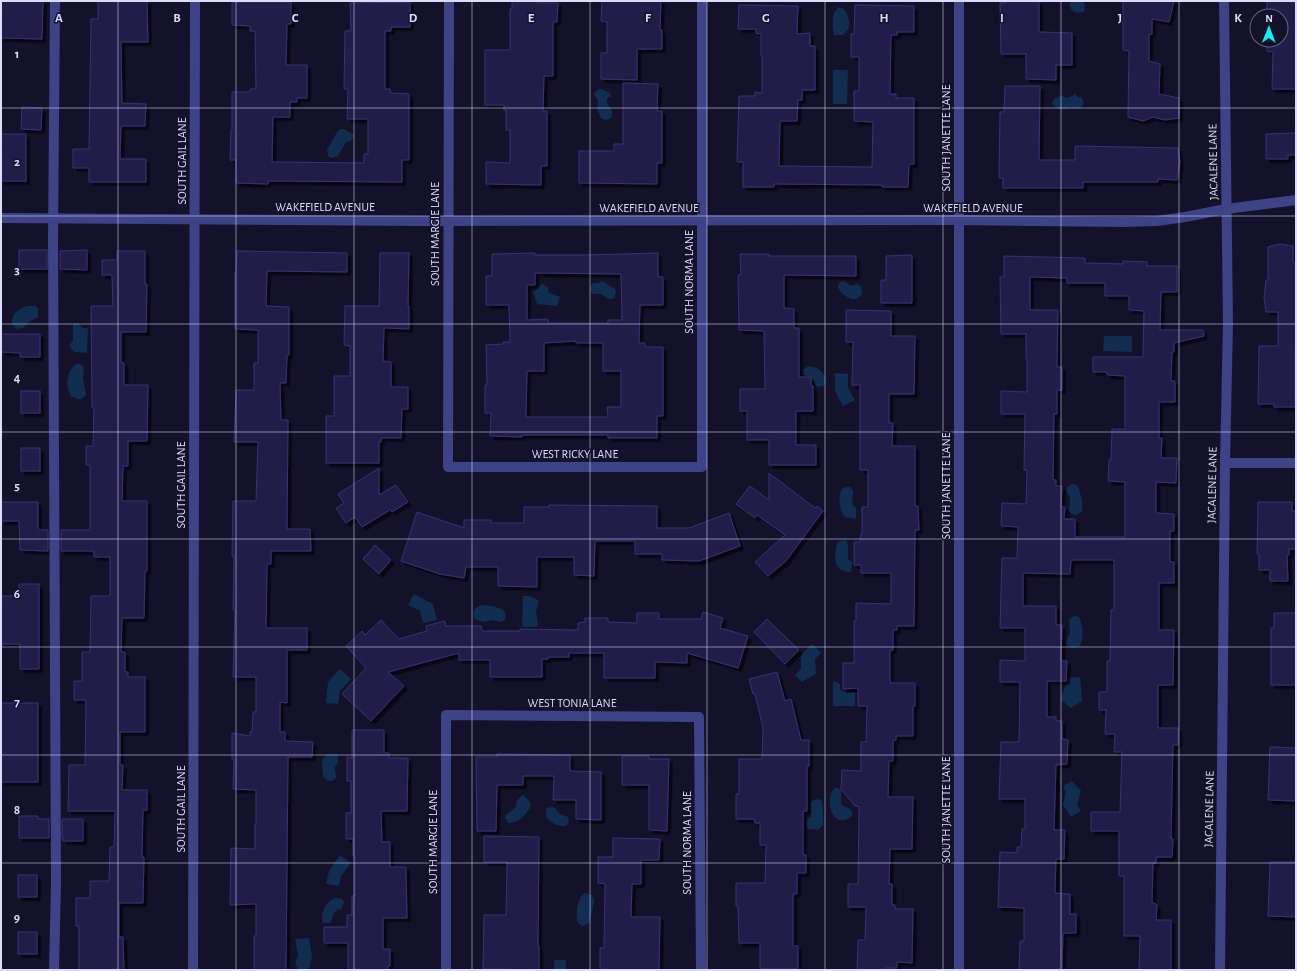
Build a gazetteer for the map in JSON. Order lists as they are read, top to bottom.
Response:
{
  "streets": {
    "street": [
      "SOUTH JANETTE LANE",
      "SOUTH GAIL LANE",
      "JACALENE LANE",
      "WAKEFIELD AVENUE",
      "SOUTH MARGIE LANE",
      "SOUTH NORMA LANE",
      "WEST RICKY LANE",
      "WEST TONIA LANE"
    ]
  },
  "crossings": [
    ["SOUTH JANETTE LANE", "WAKEFIELD AVENUE"],
    ["SOUTH GAIL LANE", "WAKEFIELD AVENUE"],
    ["JACALENE LANE", "WAKEFIELD AVENUE"],
    ["WAKEFIELD AVENUE", "SOUTH MARGIE LANE"],
    ["WAKEFIELD AVENUE", "SOUTH NORMA LANE"],
    ["SOUTH MARGIE LANE", "WEST RICKY LANE"],
    ["SOUTH MARGIE LANE", "WEST TONIA LANE"],
    ["SOUTH NORMA LANE", "WEST RICKY LANE"],
    ["SOUTH NORMA LANE", "WEST TONIA LANE"]
  ],
  "north": "top",
  "grid": {
    "columns": [
      "A",
      "B",
      "C",
      "D",
      "E",
      "F",
      "G",
      "H",
      "I",
      "J",
      "K"
    ],
    "rows": [
      "1",
      "2",
      "3",
      "4",
      "5",
      "6",
      "7",
      "8",
      "9"
    ]
  }
}
